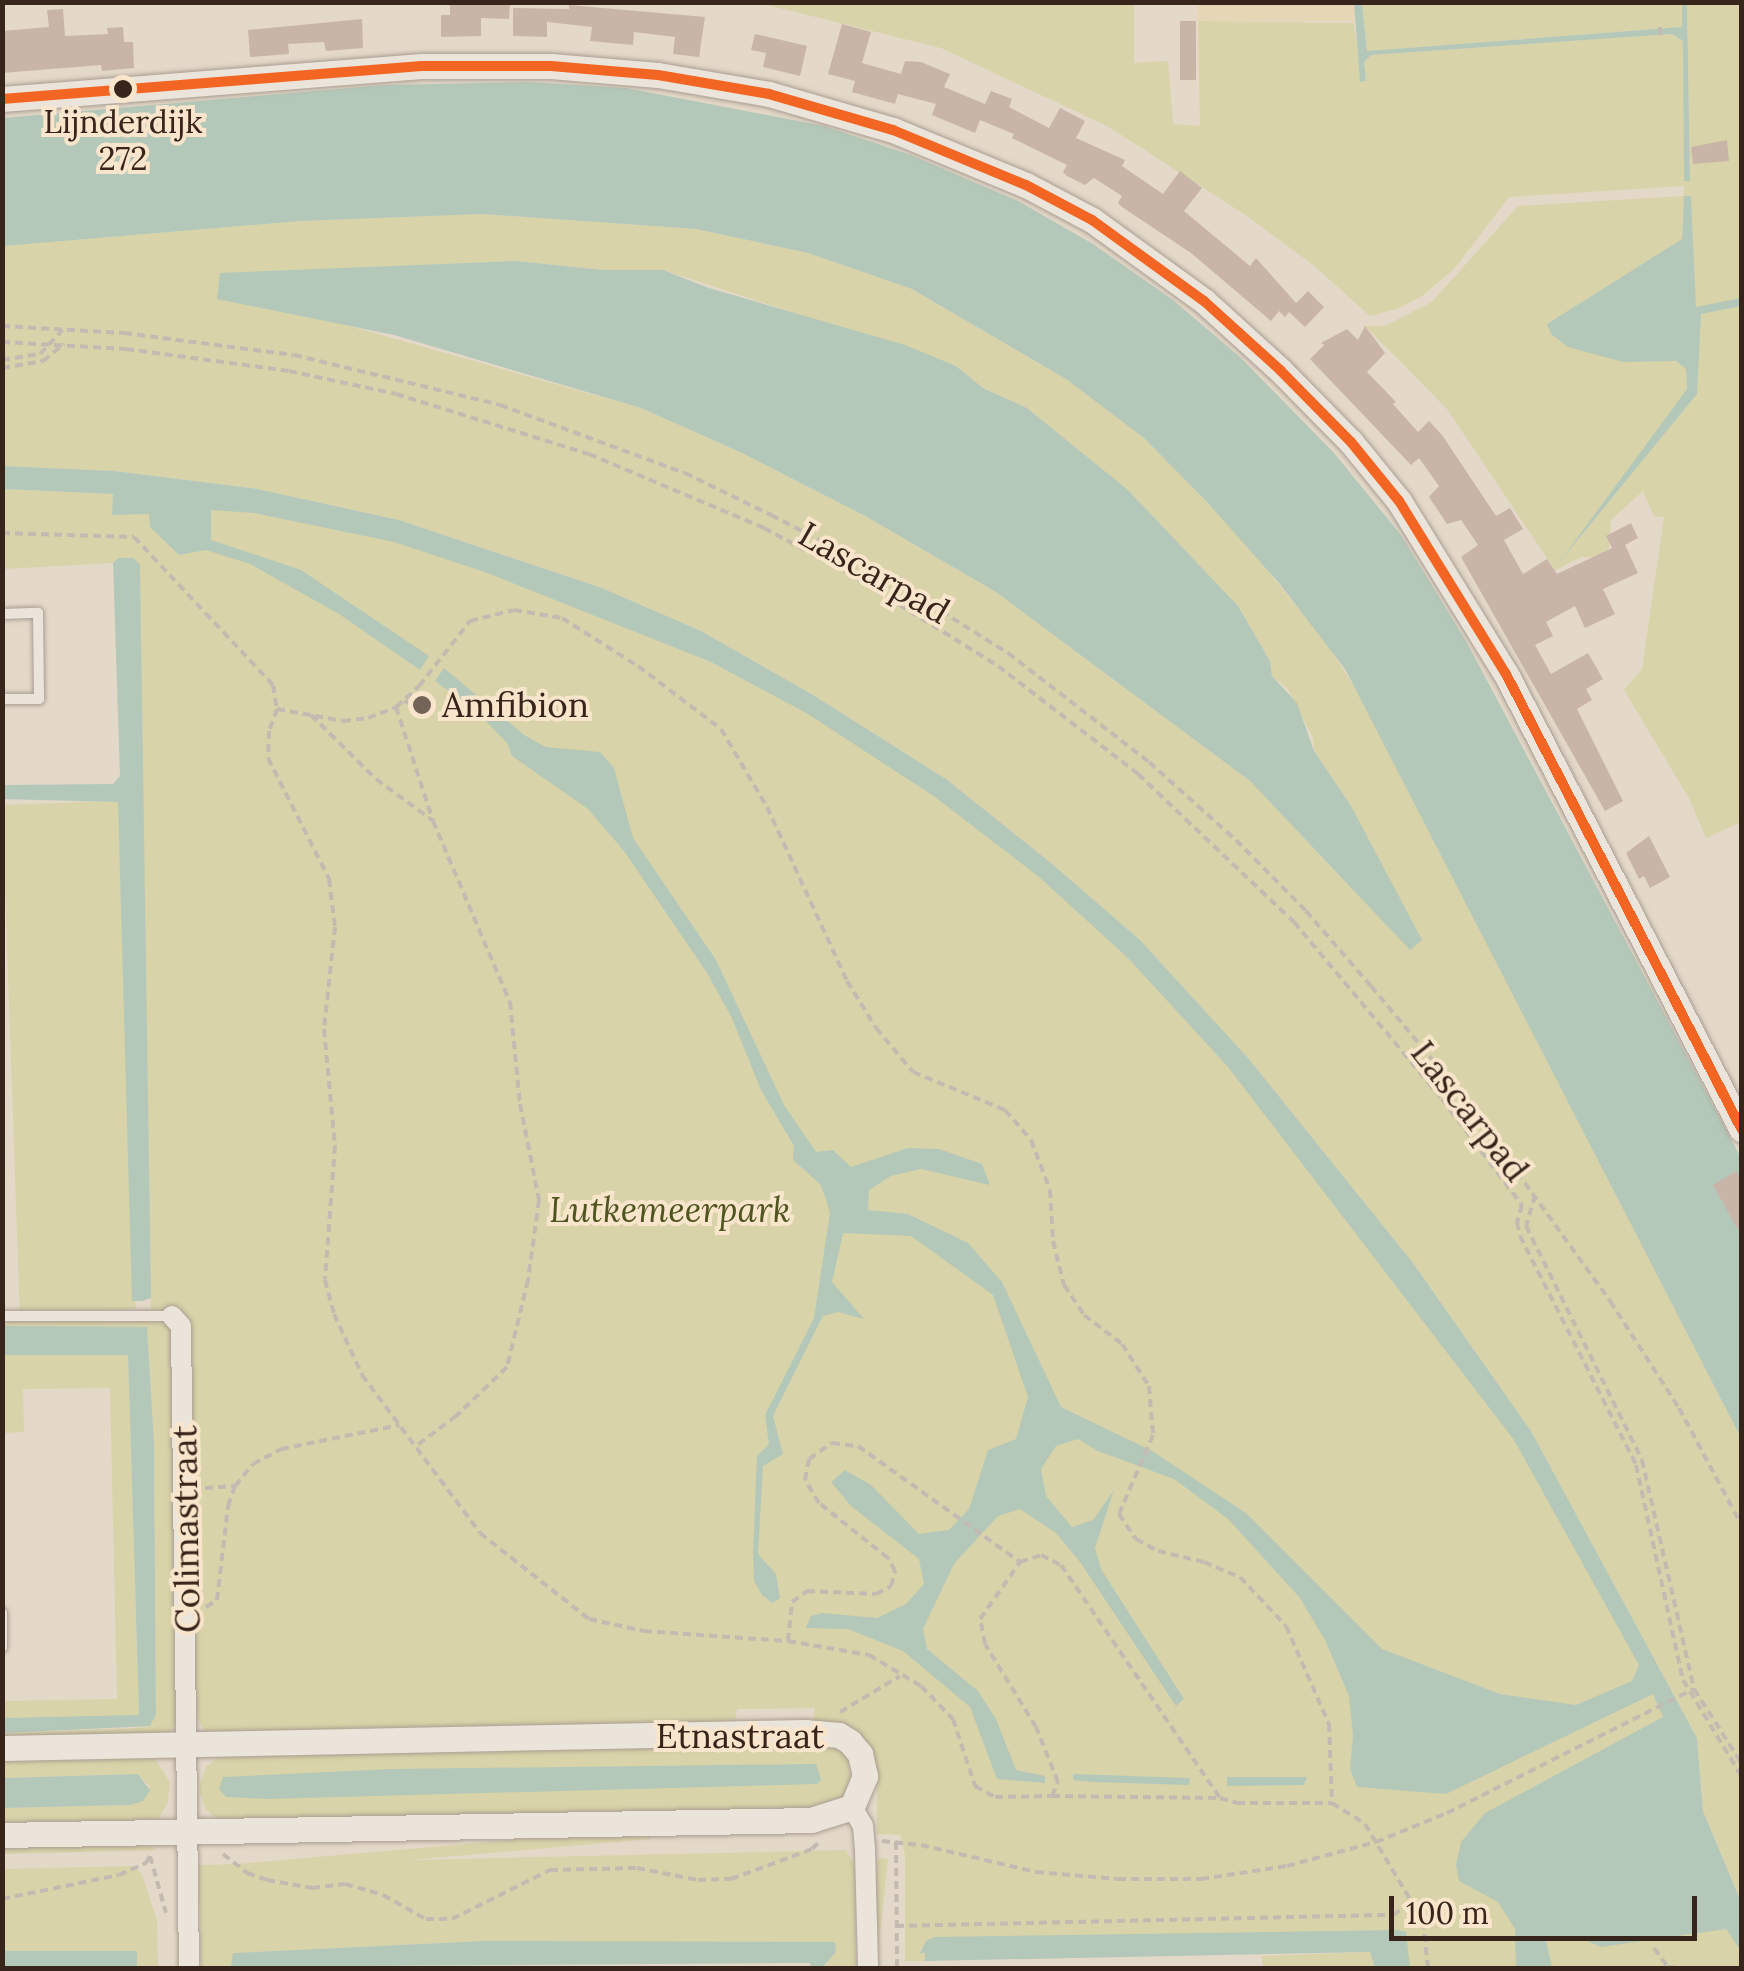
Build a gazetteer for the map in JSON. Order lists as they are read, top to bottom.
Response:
{
  "streets": {
    "street": ["Colimastraat", "Etnastraat"],
    "path": ["Lascarpad"]
  },
  "crossings": [
    ["Colimastraat", "Etnastraat"]
  ],
  "parks": ["Lutkemeerpark"],
  "places": ["Lijnderdijk 272", "Amfibion"],
  "scale_bar": "100 m"
}
